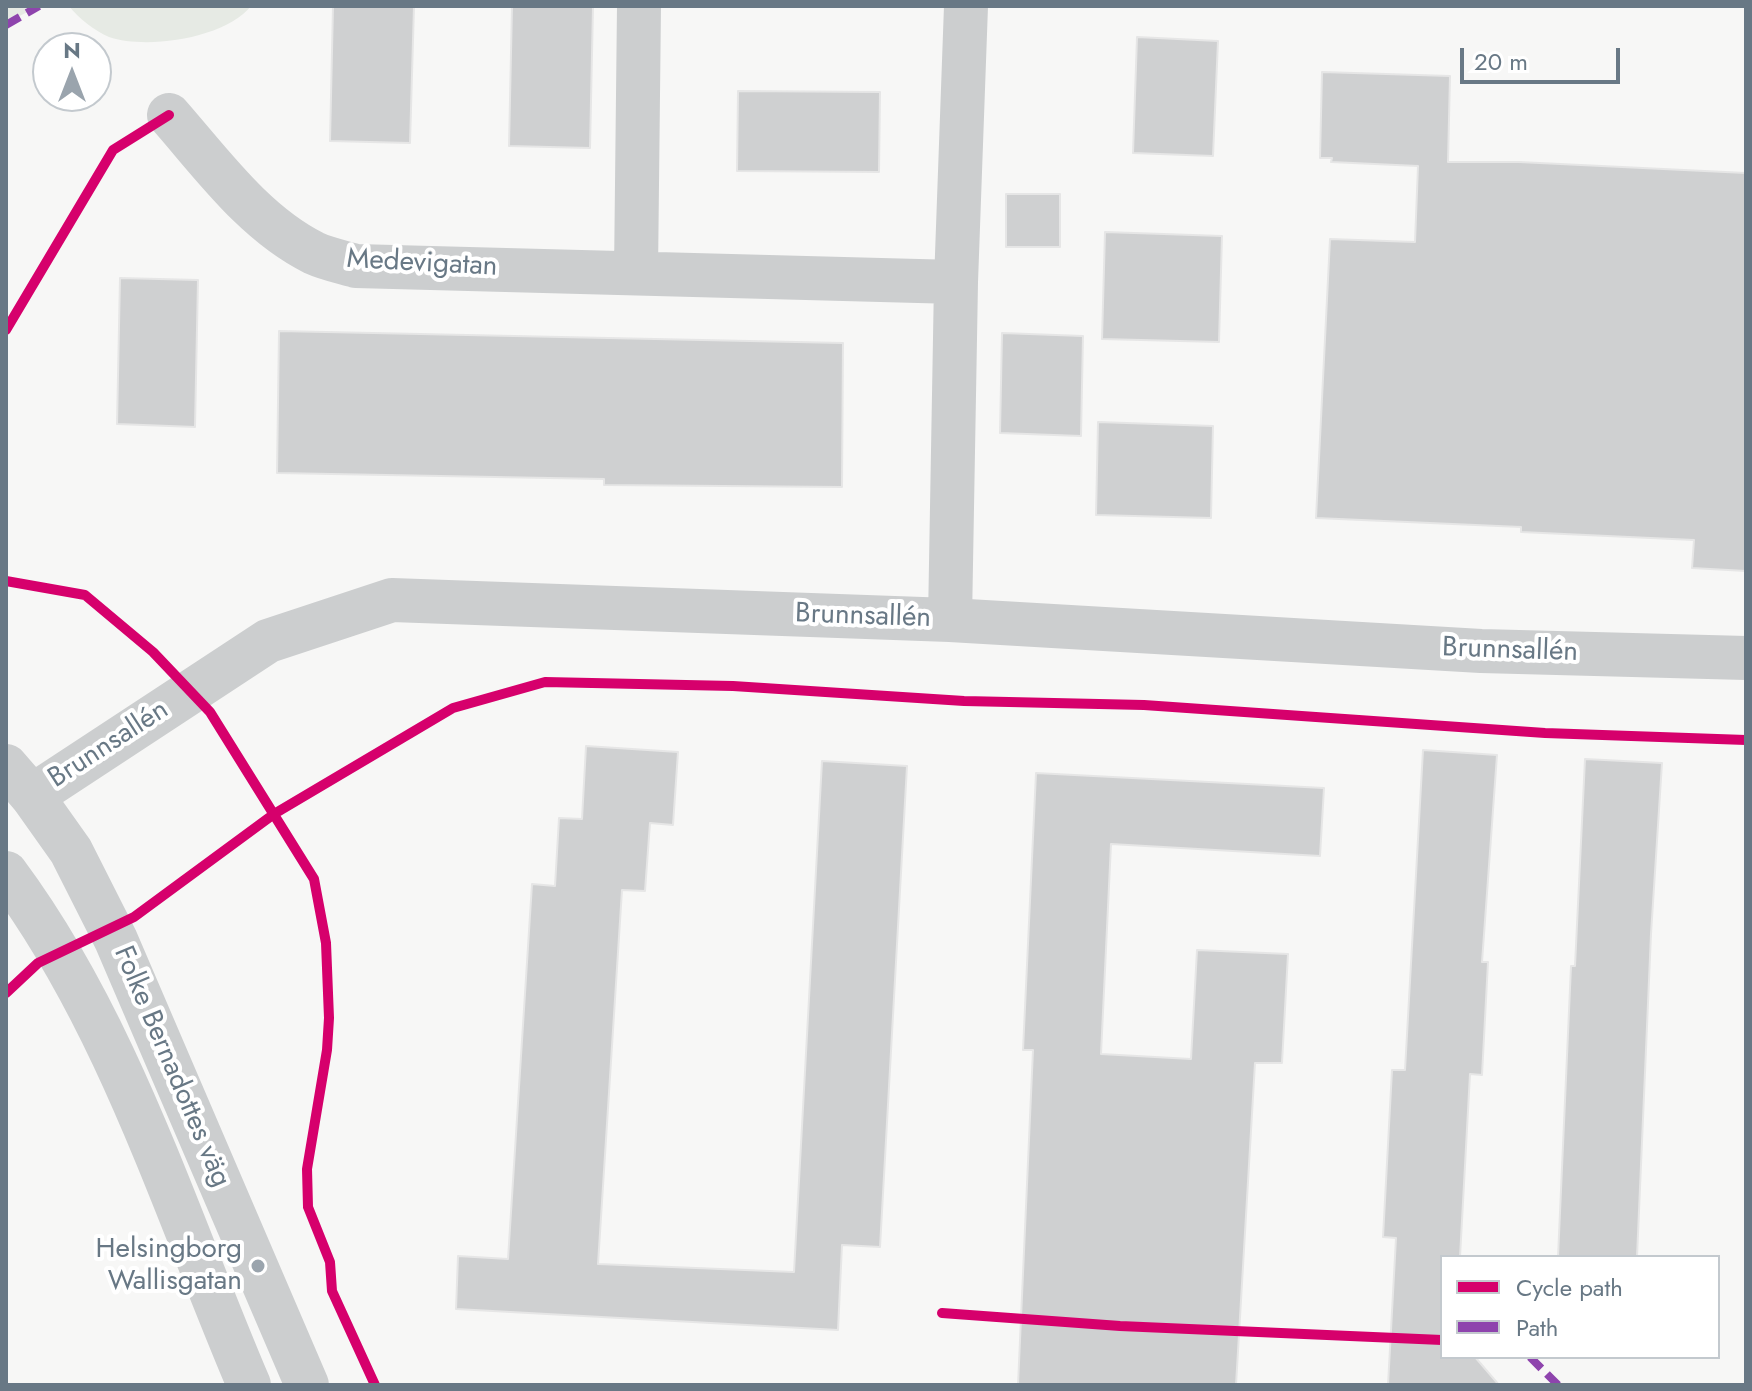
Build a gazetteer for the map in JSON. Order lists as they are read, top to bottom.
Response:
{
  "streets": {
    "street": ["Medevigatan", "Brunnsallén", "Folke Bernadottes väg"]
  },
  "crossings": [
    ["Brunnsallén", "Folke Bernadottes väg"]
  ],
  "places": ["Helsingborg Wallisgatan"],
  "legend": ["Cycle path", "Path"],
  "scale_bar": "20 m",
  "north": "top"
}
